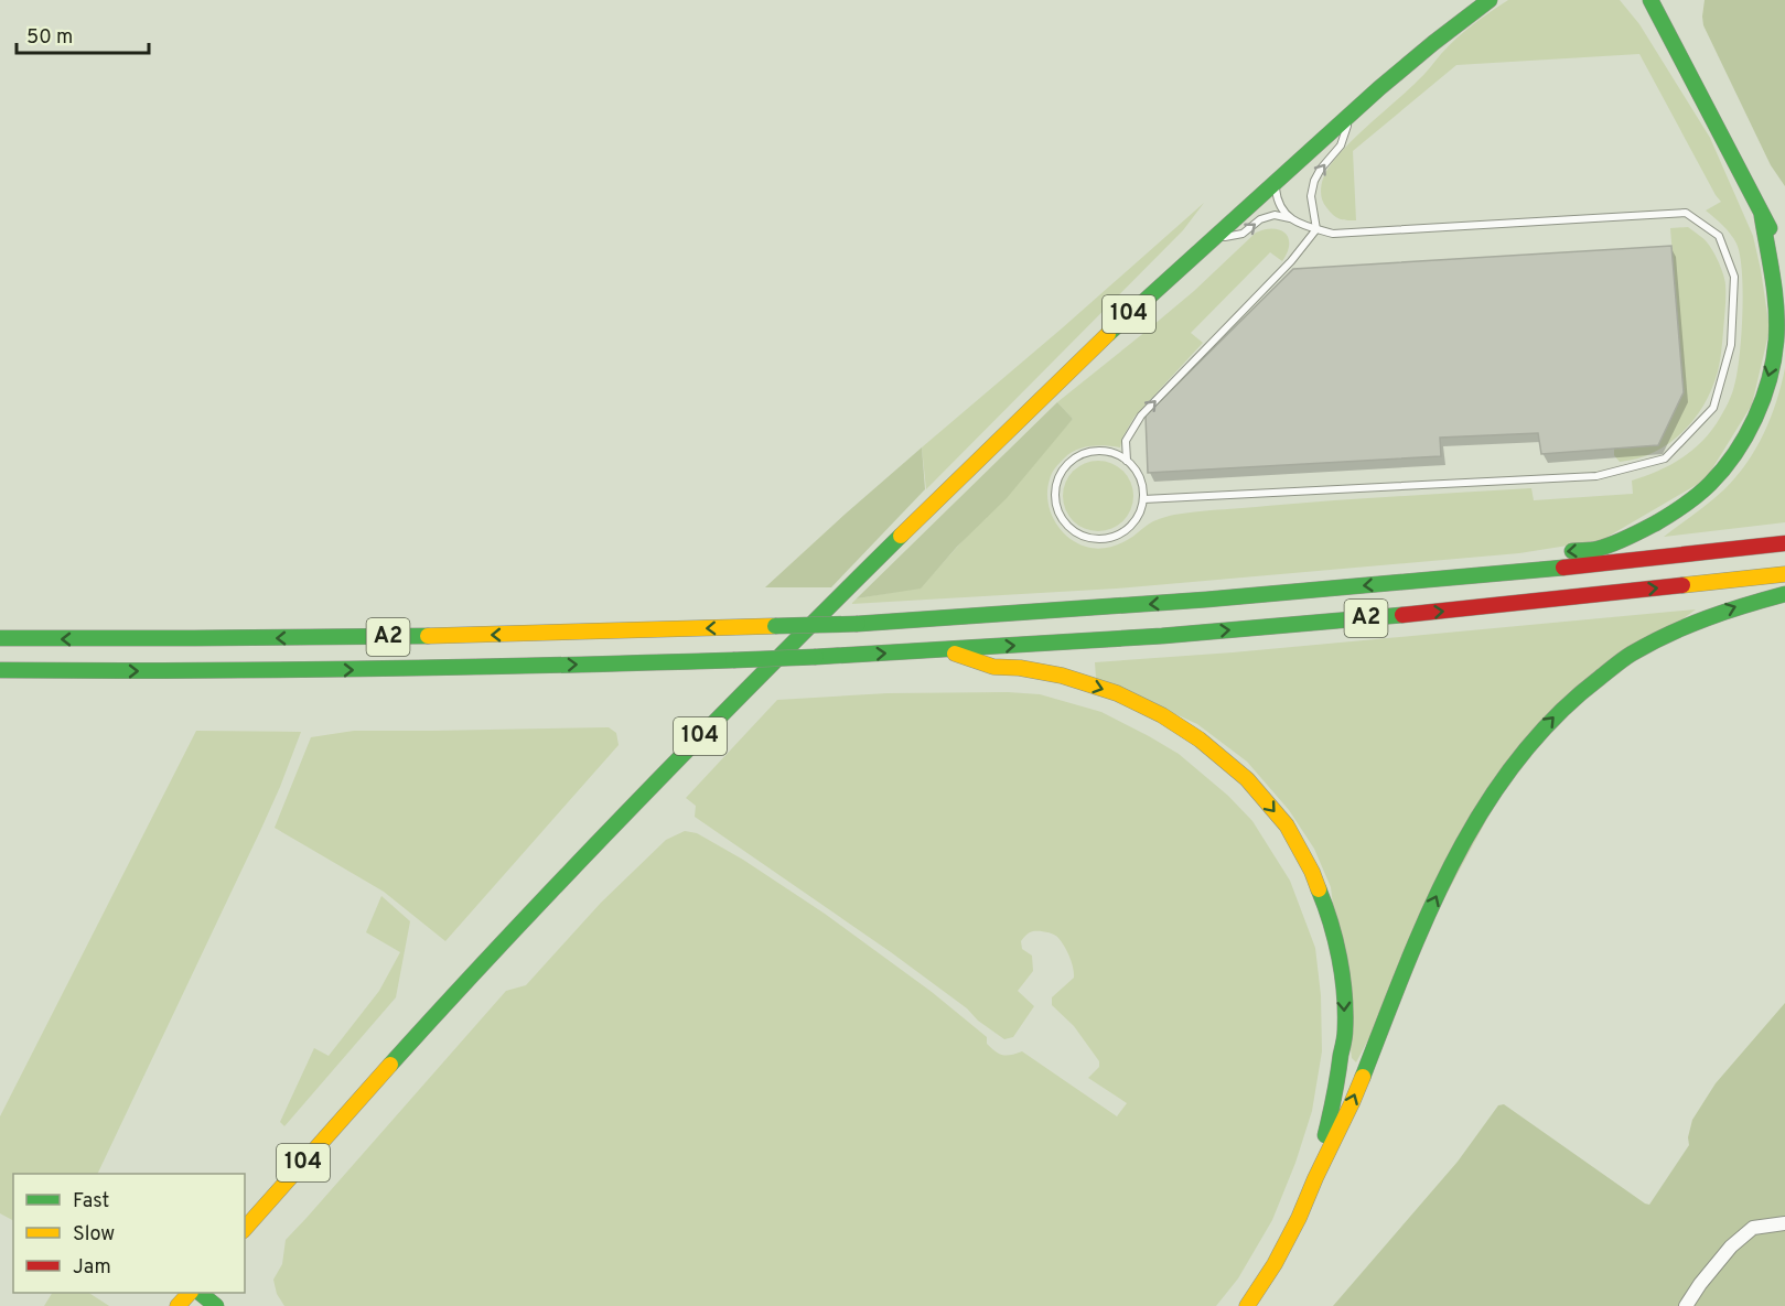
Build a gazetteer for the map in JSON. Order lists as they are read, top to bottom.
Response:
{
  "streets": {
    "main road": ["104", "A2"]
  },
  "legend": ["Fast", "Slow", "Jam"],
  "scale_bar": "50 m"
}
